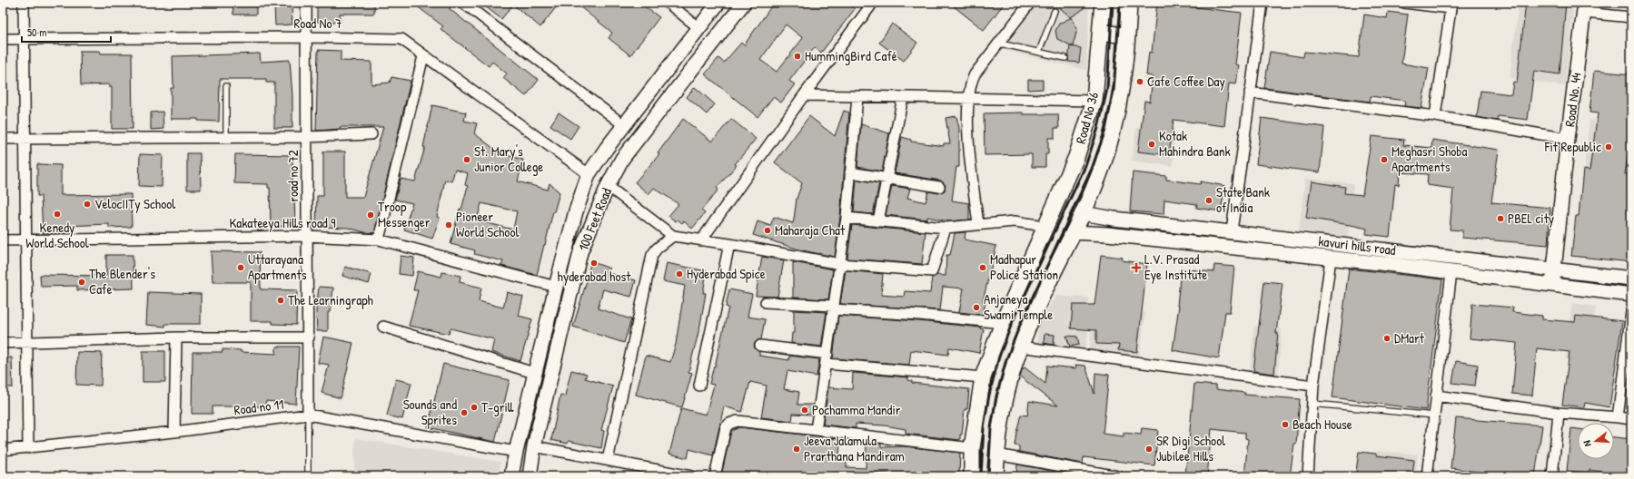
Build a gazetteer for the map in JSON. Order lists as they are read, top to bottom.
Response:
{
  "streets": {
    "main road": ["Road No 36"],
    "street": [
      "Road No 7",
      "Road No. 44",
      "road no 72",
      "100 Feet Road",
      "Kakateeya Hills road 9",
      "kavuri hills road",
      "Road no 11"
    ]
  },
  "crossings": [
    ["Road No 7", "road no 72"],
    ["Road No 7", "100 Feet Road"],
    ["Road No. 44", "kavuri hills road"],
    ["Road No 36", "kavuri hills road"],
    ["road no 72", "Kakateeya Hills road 9"],
    ["road no 72", "Road no 11"],
    ["100 Feet Road", "Kakateeya Hills road 9"],
    ["100 Feet Road", "Road no 11"]
  ],
  "places": {
    "other": [
      "HummingBird Café",
      "Cafe Coffee Day",
      "Kotak Mahindra Bank",
      "Fit Republic",
      "St. Mary's Junior College",
      "Meghasri Shoba Apartments",
      "State Bank of India",
      "VelocIITy School",
      "Kenedy World School",
      "Troop Messenger",
      "PBEL city",
      "Pioneer World School",
      "Maharaja Chat",
      "hyderabad host",
      "Uttarayana Apartments",
      "Madhapur Police Station",
      "Hyderabad Spice",
      "The Blender's Cafe",
      "The Learningraph",
      "Anjaneya Swami Temple",
      "DMart",
      "T-grill",
      "Pochamma Mandir",
      "Sounds and Sprites",
      "Beach House",
      "Jeeva Jalamula Prarthana Mandiram",
      "SR Digi School Jubilee Hills"
    ],
    "health": ["L.V. Prasad Eye Institute"]
  },
  "scale_bar": "50 m",
  "north": "left"
}
